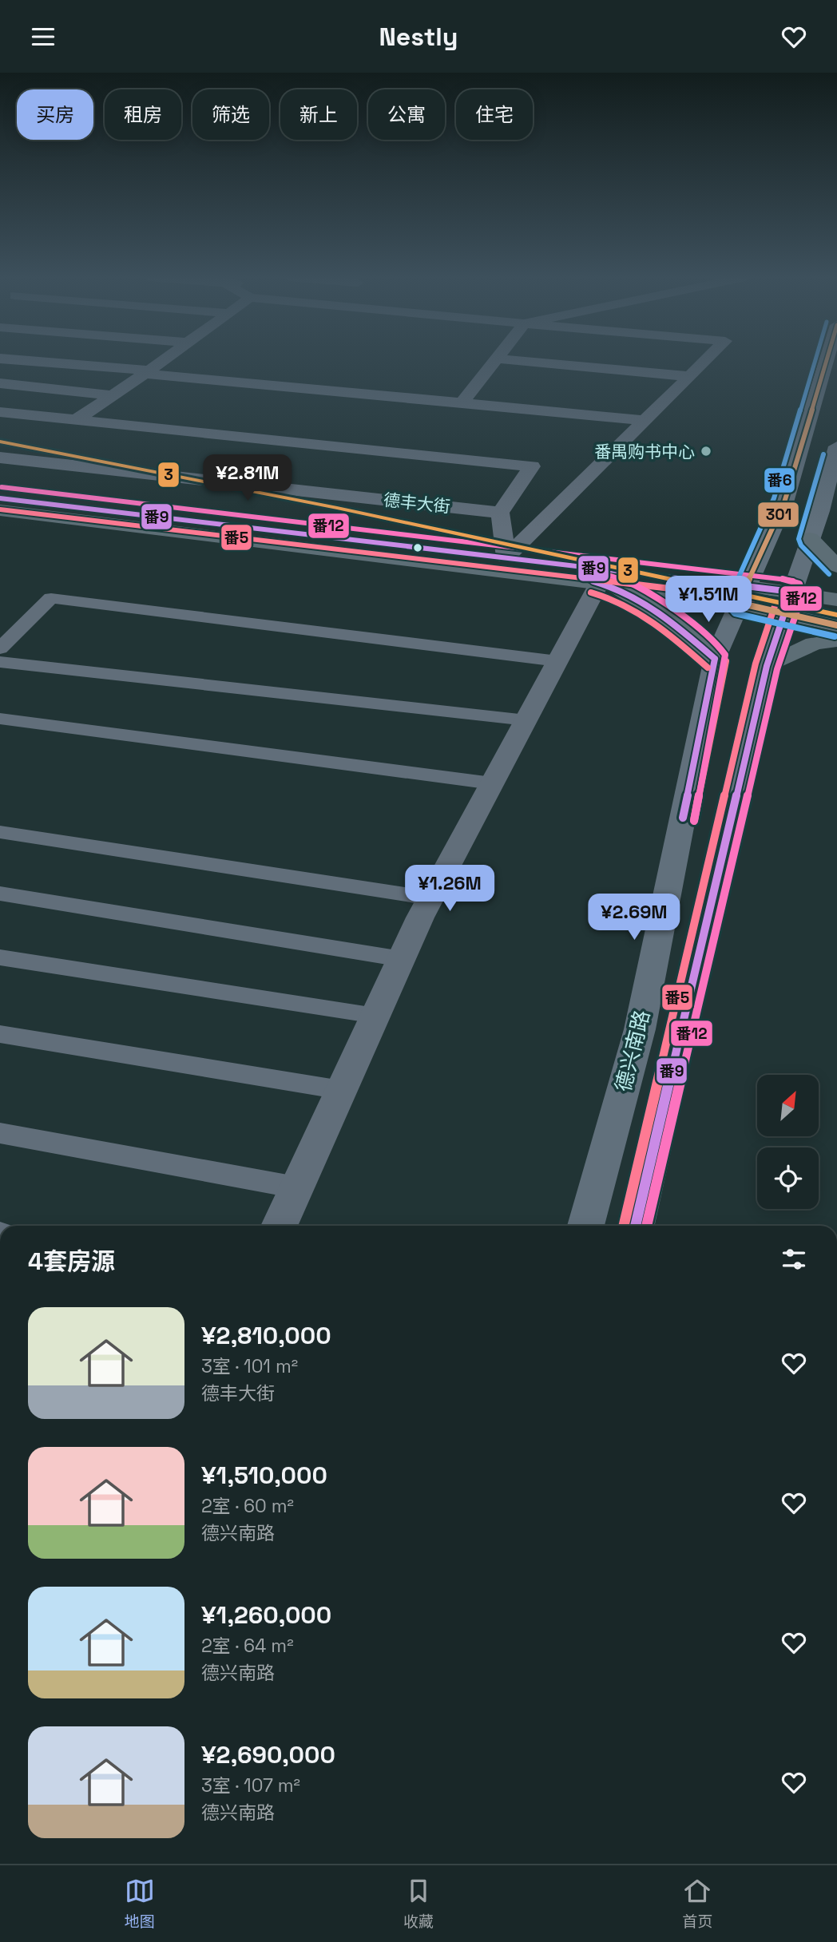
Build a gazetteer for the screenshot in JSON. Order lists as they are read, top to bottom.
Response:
{
  "streets": {
    "main road": ["德兴南路"],
    "street": ["德丰大街"]
  },
  "places": ["番禺购书中心"],
  "lines": [
    "transit line 301",
    "transit line 番6",
    "transit line 3",
    "transit line 番12",
    "transit line 番9",
    "transit line 番5"
  ],
  "north": "top right",
  "page": {
    "header": "Nestly",
    "chip": [
      "买房",
      "租房",
      "筛选",
      "新上",
      "公寓",
      "住宅"
    ],
    "price": [
      "¥2.81M",
      "¥1.51M",
      "¥1.26M",
      "¥2.69M"
    ],
    "heading": "4套房源",
    "list": [
      {
        "name": "¥2,810,000",
        "note": "3室 · 101 m² · 德丰大街"
      },
      {
        "name": "¥1,510,000",
        "note": "2室 · 60 m² · 德兴南路"
      },
      {
        "name": "¥1,260,000",
        "note": "2室 · 64 m² · 德兴南路"
      },
      {
        "name": "¥2,690,000",
        "note": "3室 · 107 m² · 德兴南路"
      }
    ],
    "tabs": ["地图", "收藏", "首页"]
  }
}
